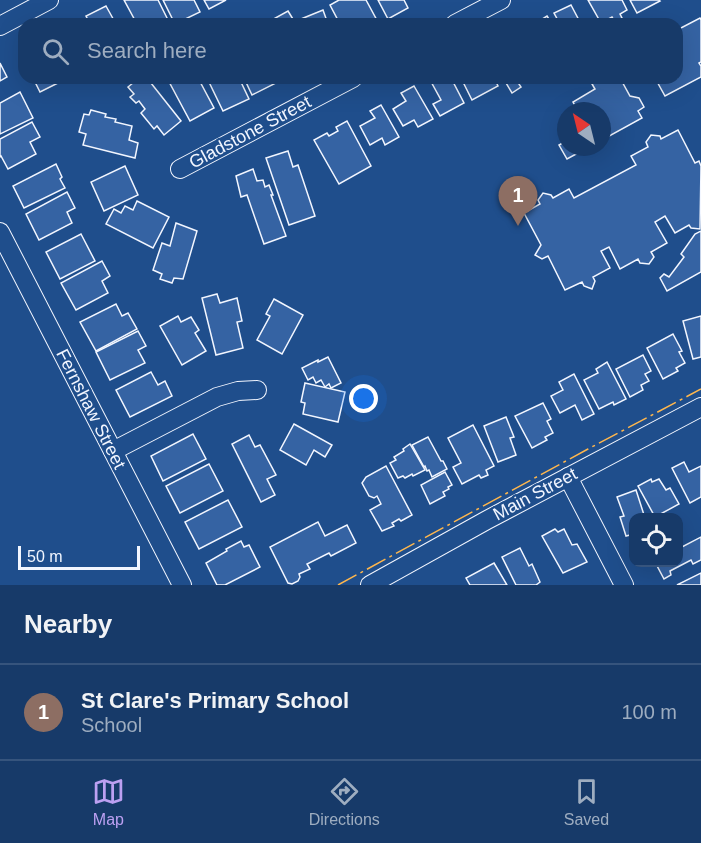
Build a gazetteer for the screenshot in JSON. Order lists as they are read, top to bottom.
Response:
{
  "streets": {
    "street": ["Gladstone Street", "Fernshaw Street", "Main Street"]
  },
  "scale_bar": "50 m",
  "north": "top left",
  "page": {
    "search": "Search here",
    "pins": "1",
    "scale": "50 m",
    "heading": "Nearby",
    "list": [
      {
        "mark": "1",
        "name": "St Clare's Primary School",
        "note": "School",
        "value": "100 m"
      }
    ],
    "nav": ["Map", "Directions", "Saved"]
  }
}
